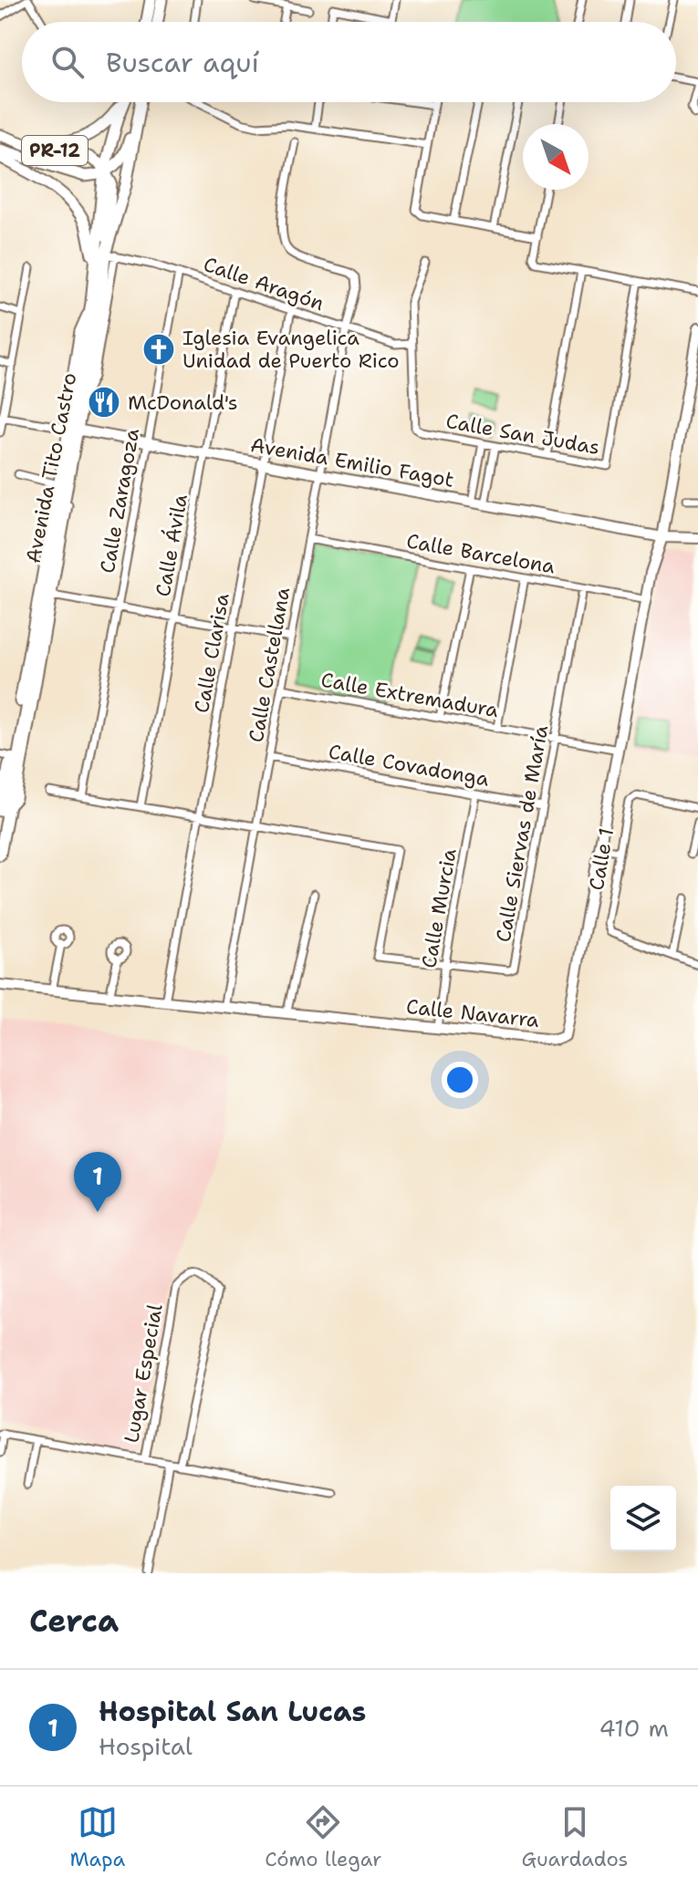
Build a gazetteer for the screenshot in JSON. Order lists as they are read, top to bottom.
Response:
{
  "streets": {
    "main road": ["PR-12", "Avenida Tito Castro"],
    "street": [
      "Calle Aragón",
      "Calle San Judas",
      "Avenida Emilio Fagot",
      "Calle Zaragoza",
      "Calle Ávila",
      "Calle Barcelona",
      "Calle Clarisa",
      "Calle Castellana",
      "Calle Extremadura",
      "Calle Covadonga",
      "Calle Siervas de María",
      "Calle 1",
      "Calle Murcia",
      "Calle Navarra",
      "Lugar Especial"
    ]
  },
  "crossings": [
    ["PR-12", "Avenida Tito Castro"],
    ["Calle Aragón", "Calle San Judas"],
    ["Calle Aragón", "Avenida Tito Castro"],
    ["Calle Aragón", "Calle Zaragoza"],
    ["Calle Aragón", "Calle Ávila"],
    ["Calle Aragón", "Calle Clarisa"],
    ["Calle Aragón", "Calle Castellana"],
    ["Avenida Emilio Fagot", "Avenida Tito Castro"],
    ["Avenida Emilio Fagot", "Calle Zaragoza"],
    ["Avenida Emilio Fagot", "Calle Ávila"],
    ["Avenida Emilio Fagot", "Calle Clarisa"],
    ["Avenida Emilio Fagot", "Calle Castellana"],
    ["Avenida Emilio Fagot", "Calle Navarra"],
    ["Calle Zaragoza", "Calle Siervas de María"],
    ["Calle Ávila", "Calle Siervas de María"],
    ["Calle Barcelona", "Calle Castellana"],
    ["Calle Barcelona", "Calle Siervas de María"],
    ["Calle Barcelona", "Calle Navarra"],
    ["Calle Clarisa", "Calle Siervas de María"],
    ["Calle Clarisa", "Calle Navarra"],
    ["Calle Castellana", "Calle Extremadura"],
    ["Calle Castellana", "Calle Covadonga"],
    ["Calle Castellana", "Calle Siervas de María"],
    ["Calle Castellana", "Calle Navarra"],
    ["Calle Extremadura", "Calle Siervas de María"],
    ["Calle Extremadura", "Calle Navarra"],
    ["Calle Covadonga", "Calle Siervas de María"],
    ["Calle Covadonga", "Calle Murcia"],
    ["Calle Siervas de María", "Calle Murcia"],
    ["Calle Murcia", "Calle Navarra"]
  ],
  "places": {
    "church": ["Iglesia Evangelica Unidad de Puerto Rico"],
    "restaurant": ["McDonald's"]
  },
  "north": "bottom right",
  "page": {
    "search": "Buscar aquí",
    "pins": "1",
    "heading": "Cerca",
    "list": [
      {
        "mark": "1",
        "name": "Hospital San Lucas",
        "note": "Hospital",
        "value": "410 m"
      }
    ],
    "nav": ["Mapa", "Cómo llegar", "Guardados"]
  }
}
